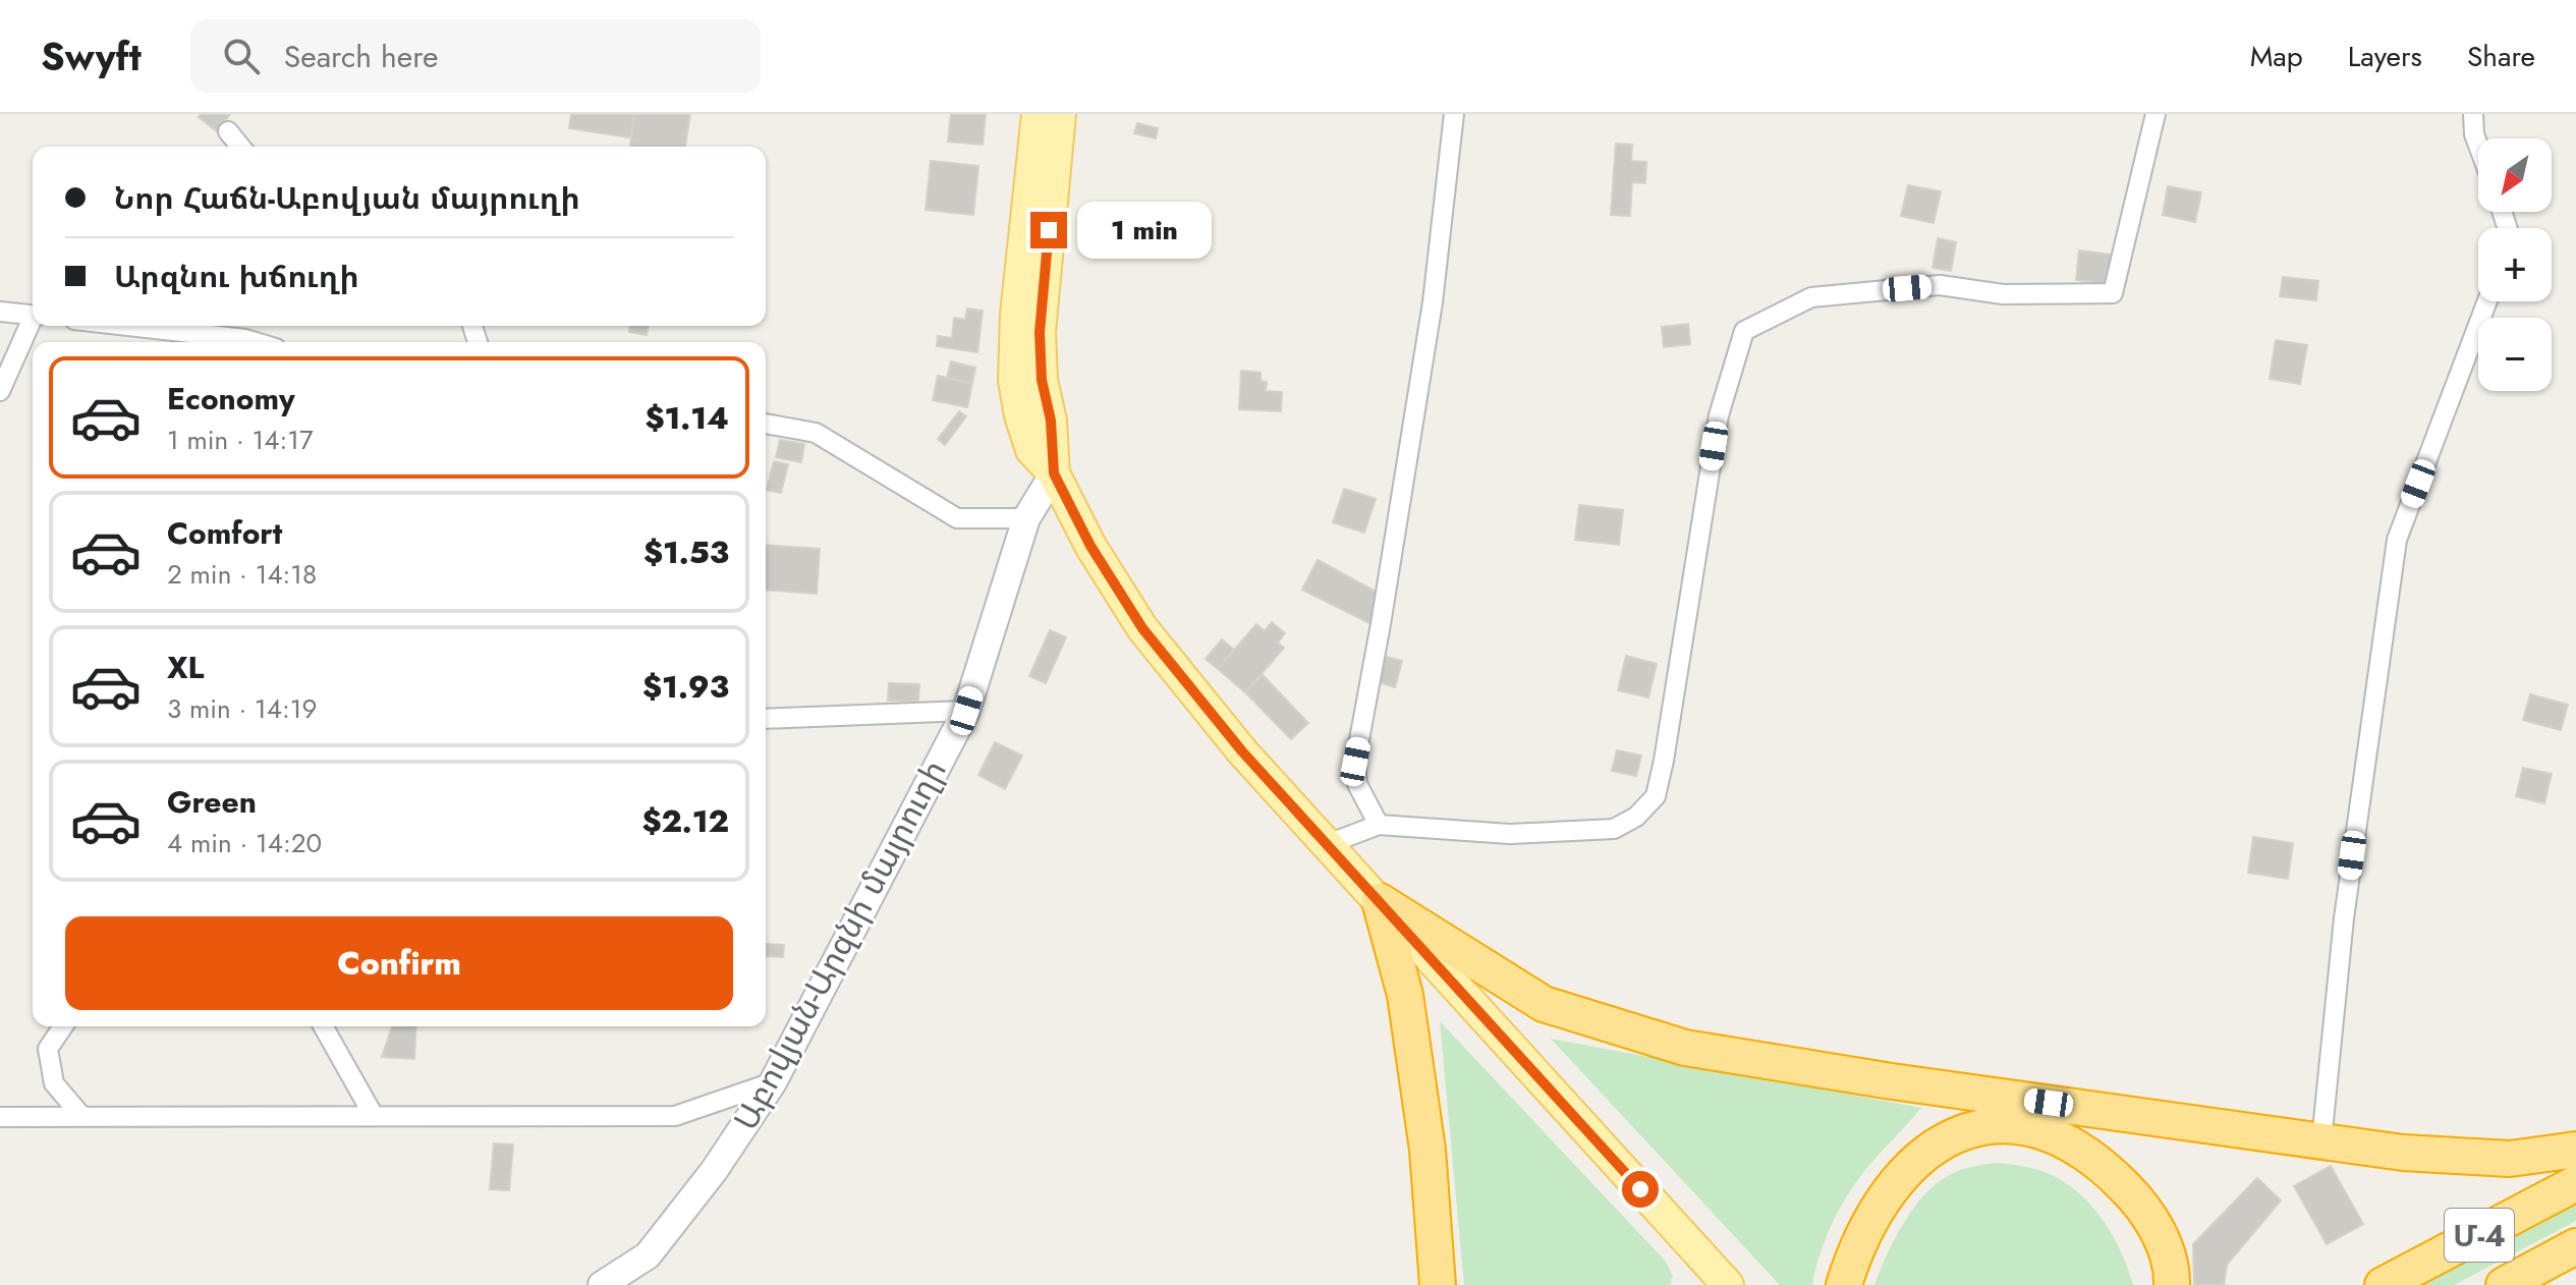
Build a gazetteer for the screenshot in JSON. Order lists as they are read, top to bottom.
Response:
{
  "streets": {
    "highway": ["Մ-4"],
    "main road": ["Աբովյան-Արզնի մայրուղի"]
  },
  "north": "bottom left",
  "page": {
    "header": "Swyft",
    "search": "Search here",
    "nav": ["Map", "Layers", "Share"],
    "map_buttons": ["+", "−"],
    "banner": ["Նոր Հաճն-Աբովյան մայրուղի", "Արզնու խճուղի"],
    "bubble": "1 min",
    "list": [
      {
        "name": "Economy",
        "note": "1 min · 14:17",
        "value": "$1.14"
      },
      {
        "name": "Comfort",
        "note": "2 min · 14:18",
        "value": "$1.53"
      },
      {
        "name": "XL",
        "note": "3 min · 14:19",
        "value": "$1.93"
      },
      {
        "name": "Green",
        "note": "4 min · 14:20",
        "value": "$2.12"
      }
    ],
    "buttons": "Confirm"
  }
}
